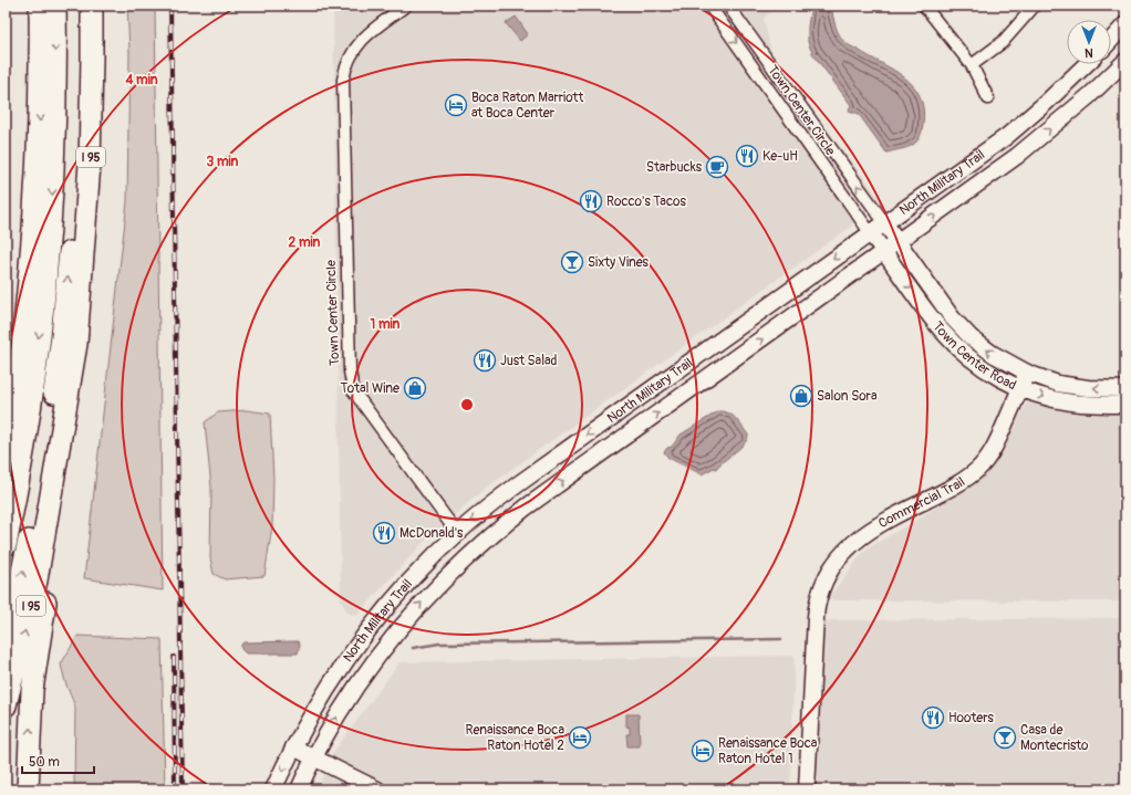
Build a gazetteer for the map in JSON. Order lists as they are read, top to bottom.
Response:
{
  "streets": {
    "highway": ["I 95"],
    "main road": ["North Military Trail", "Town Center Road", "Commercial Trail"],
    "street": ["Town Center Circle"]
  },
  "crossings": [
    ["Town Center Circle", "North Military Trail"],
    ["Town Center Circle", "Town Center Road"],
    ["North Military Trail", "Town Center Road"],
    ["Town Center Road", "Commercial Trail"]
  ],
  "places": {
    "hotel": ["Boca Raton Marriott at Boca Center", "Renaissance Boca Raton Hotel 2", "Renaissance Boca Raton Hotel 1"],
    "restaurant": [
      "Ke-uH",
      "Rocco's Tacos",
      "Just Salad",
      "McDonald's",
      "Hooters"
    ],
    "cafe": ["Starbucks"],
    "bar": ["Sixty Vines", "Casa de Montecristo"],
    "shop": ["Total Wine", "Salon Sora"]
  },
  "scale_bar": "50 m",
  "north": "bottom",
  "rings": [
    "4 min",
    "3 min",
    "2 min",
    "1 min"
  ]
}
